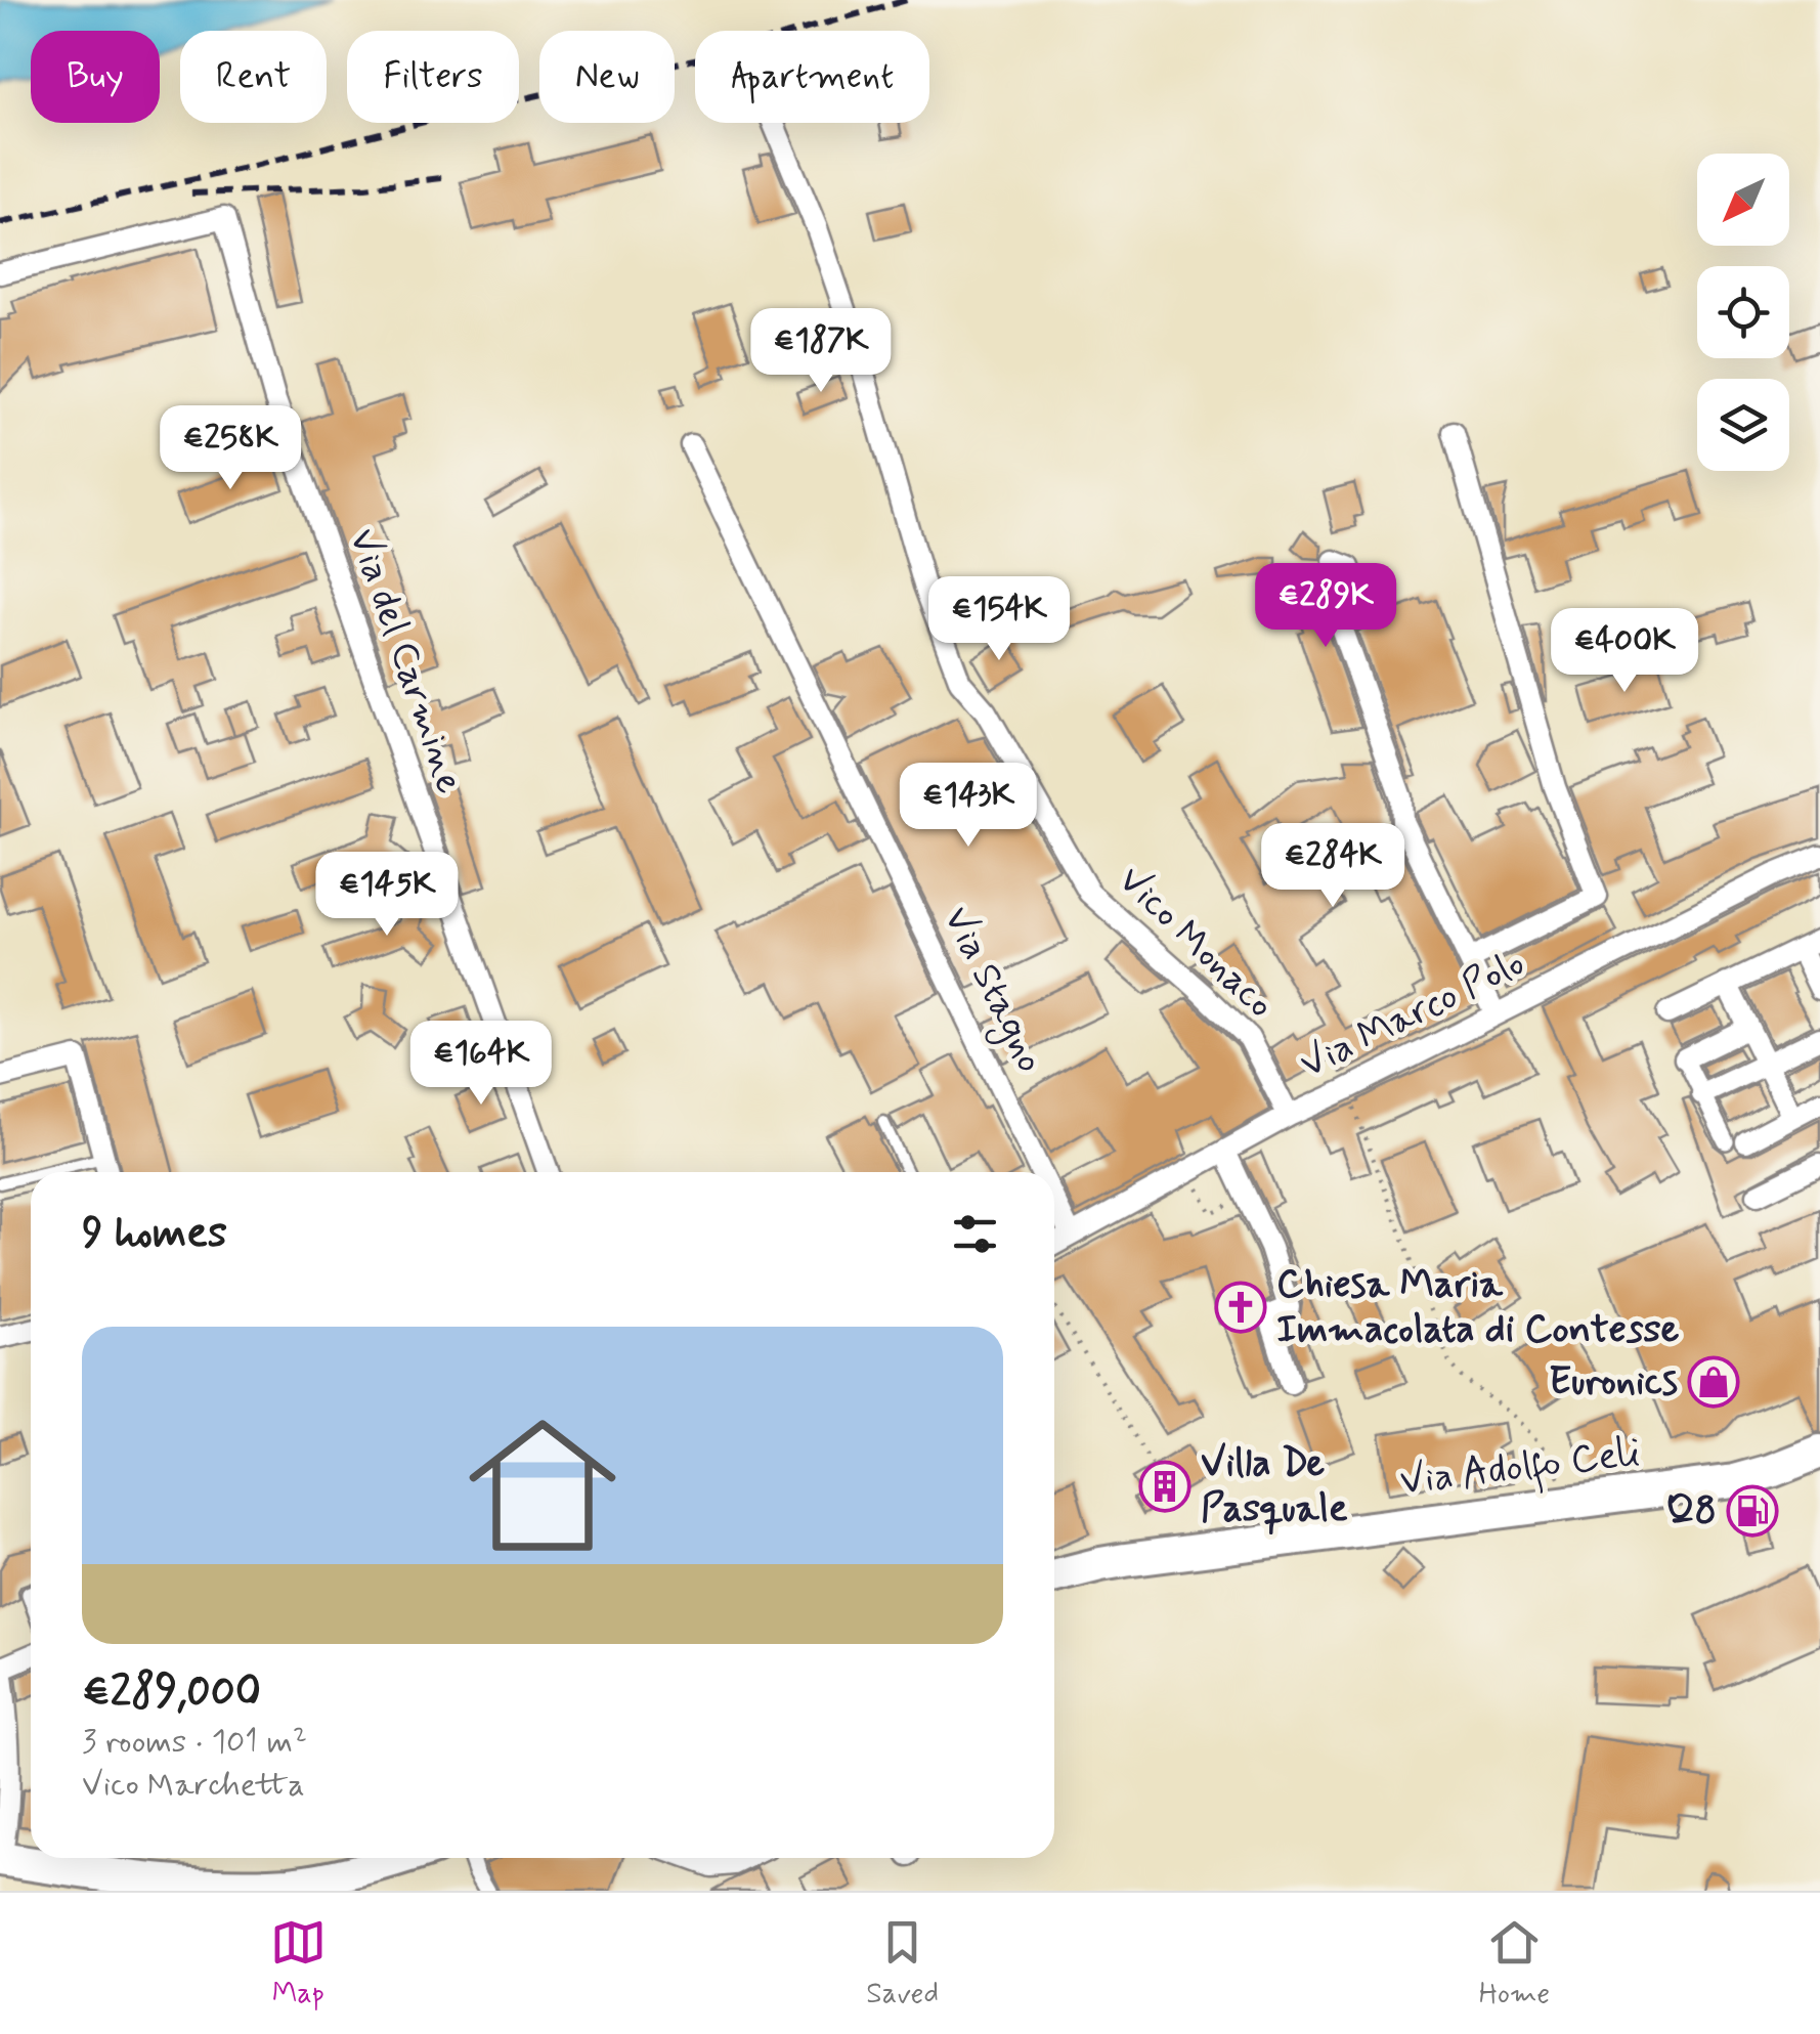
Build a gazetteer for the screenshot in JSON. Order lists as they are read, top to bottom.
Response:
{
  "streets": {
    "main road": ["Via Adolfo Celi"],
    "street": [
      "Via del Carmine",
      "Vico Monaco",
      "Via Stagno",
      "Via Marco Polo"
    ]
  },
  "crossings": [
    ["Vico Monaco", "Via Marco Polo"],
    ["Via Stagno", "Via Marco Polo"]
  ],
  "places": {
    "church": ["Chiesa Maria Immacolata di Contesse"],
    "shop": ["Euronics"],
    "building": ["Villa De Pasquale"],
    "fuel station": ["Q8"]
  },
  "north": "bottom left",
  "page": {
    "chip": [
      "Buy",
      "Rent",
      "Filters",
      "New",
      "Apartment"
    ],
    "price": [
      "€187K",
      "€258K",
      "€289K",
      "€154K",
      "€400K",
      "€143K",
      "€284K",
      "€145K",
      "€164K"
    ],
    "heading": "9 homes",
    "list": [
      {
        "name": "€289,000",
        "note": "3 rooms · 101 m² · Vico Marchetta"
      }
    ],
    "tabs": ["Map", "Saved", "Home"]
  }
}
